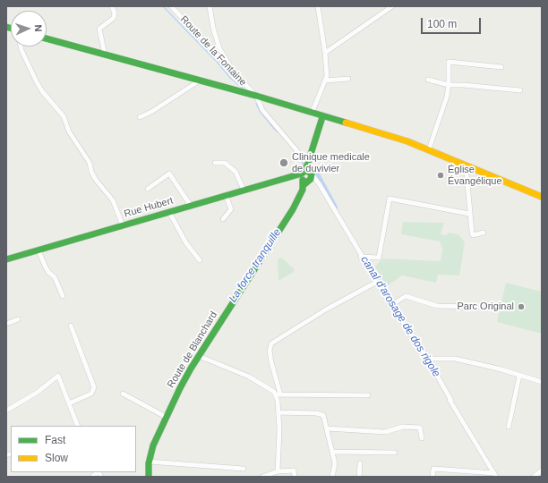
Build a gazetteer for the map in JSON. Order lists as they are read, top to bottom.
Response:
{
  "streets": {
    "street": ["Route de la Fontaine", "Rue Hubert", "Route de Blanchard"]
  },
  "crossings": [
    ["Route de la Fontaine", "Rue Hubert"],
    ["Route de la Fontaine", "Route de Blanchard"],
    ["Rue Hubert", "Route de Blanchard"]
  ],
  "water": ["La force tranquille", "canal d'arosage de dos rigole"],
  "places": ["Clinique medicale de duvivier", "Église Évangélique", "Parc Original"],
  "legend": ["Fast", "Slow"],
  "scale_bar": "100 m",
  "north": "right"
}
